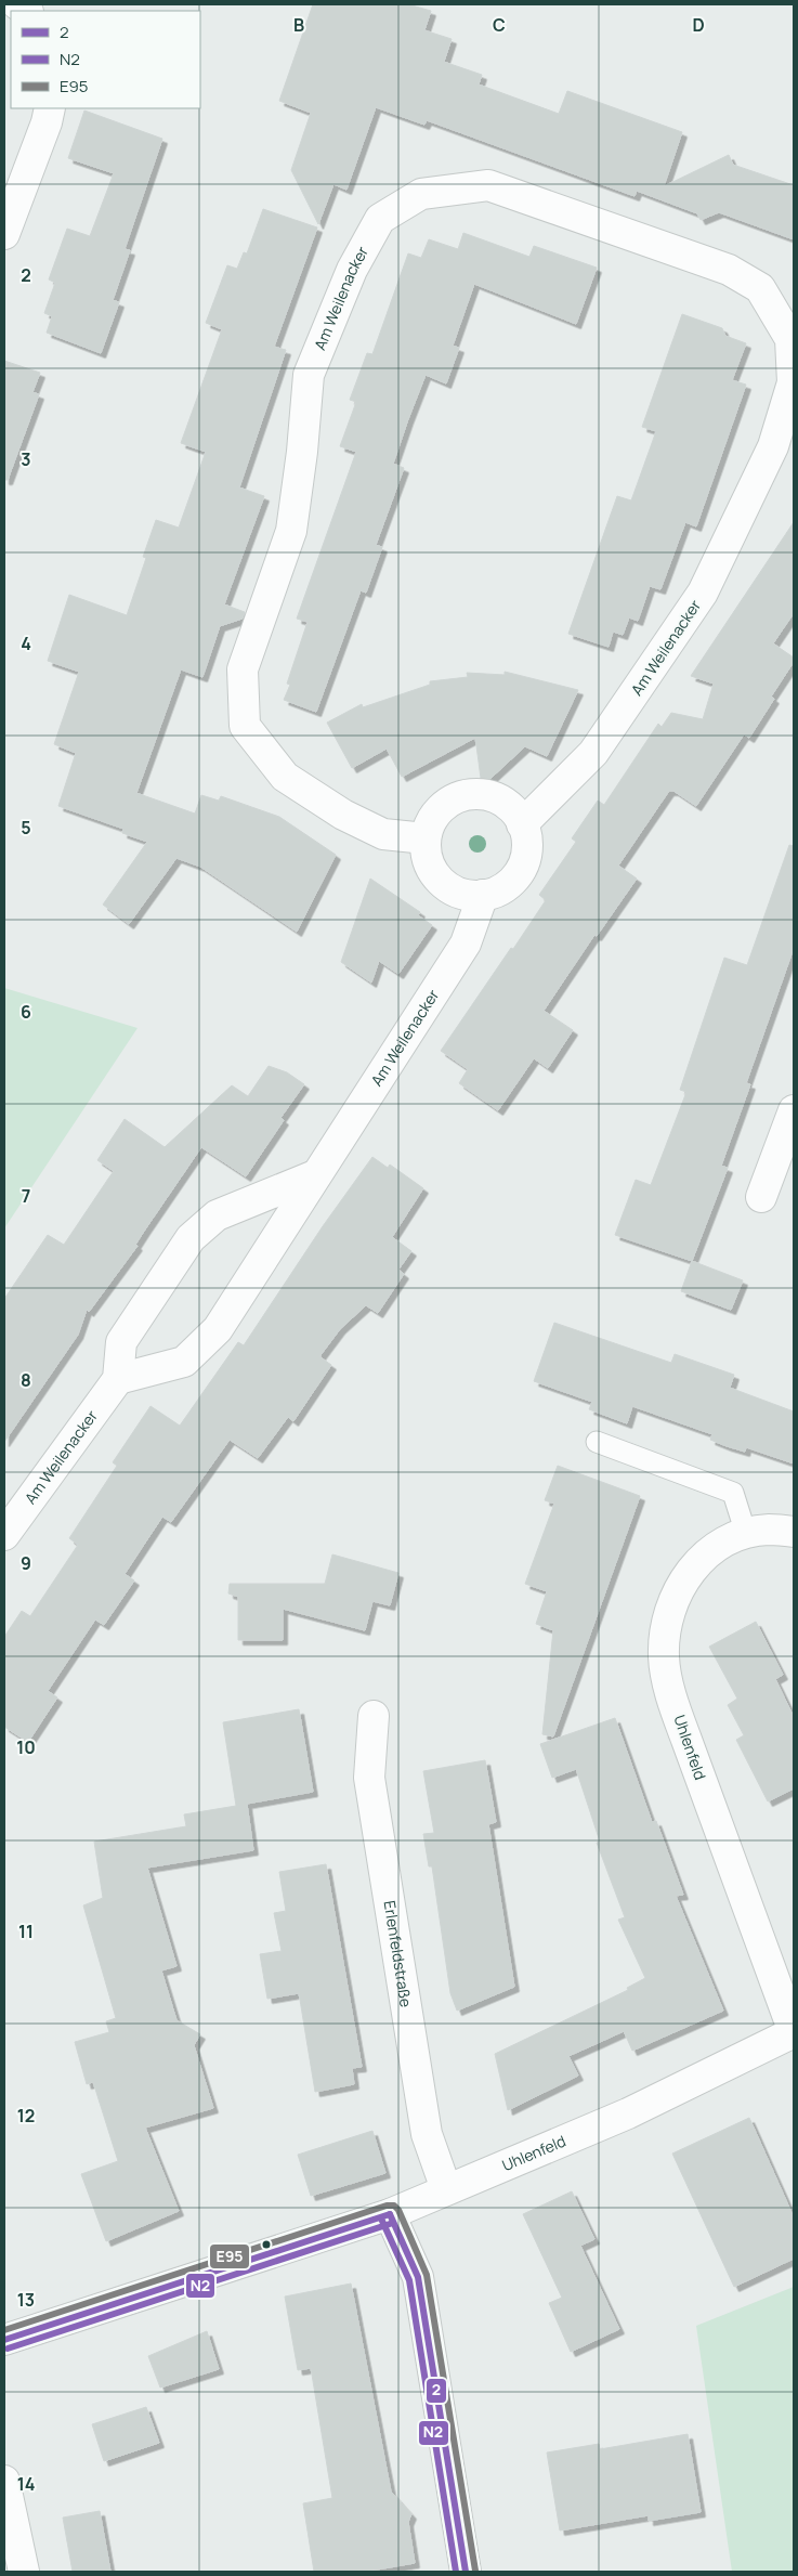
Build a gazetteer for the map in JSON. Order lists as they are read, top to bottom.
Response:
{
  "streets": {
    "street": ["Am Weilenacker", "Uhlenfeld", "Erlenfeldstraße"]
  },
  "crossings": [
    ["Uhlenfeld", "Erlenfeldstraße"]
  ],
  "lines": ["transit line E95", "transit line 2", "transit line N2"],
  "legend": ["2", "N2", "E95"],
  "grid": {
    "columns": ["B", "C", "D"],
    "rows": [
      "2",
      "3",
      "4",
      "5",
      "6",
      "7",
      "8",
      "9",
      "10",
      "11",
      "12",
      "13",
      "14"
    ]
  }
}
